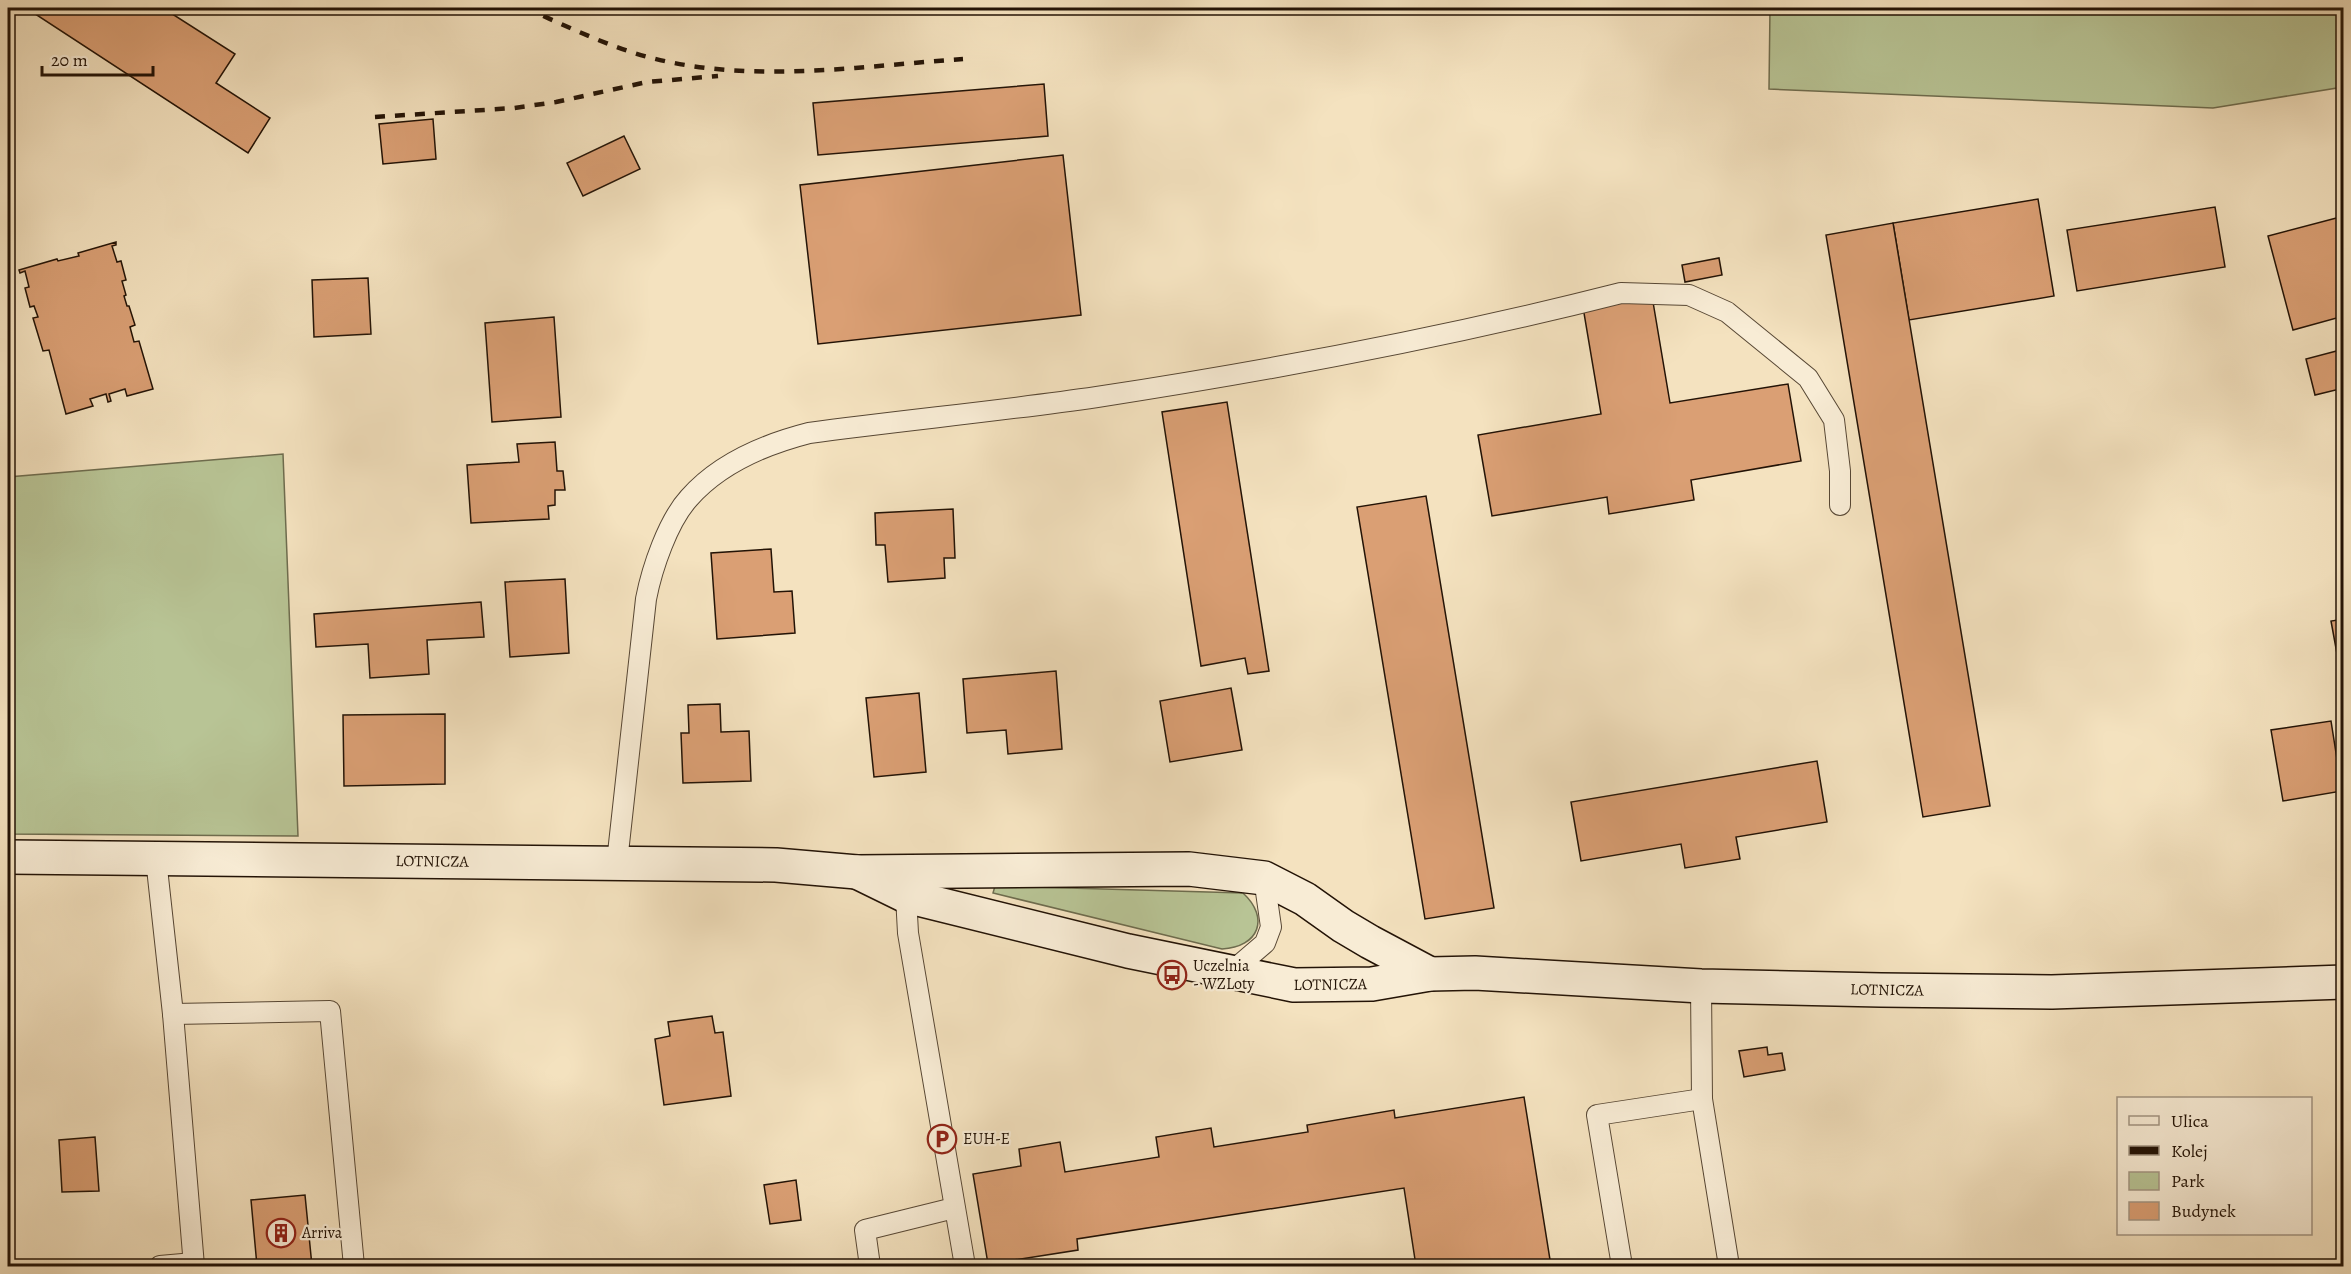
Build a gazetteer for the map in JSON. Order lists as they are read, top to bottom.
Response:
{
  "streets": {
    "street": ["LOTNICZA"]
  },
  "places": {
    "bus stop": ["Uczelnia - WZLoty"],
    "parking": ["EUH-E"],
    "building": ["Arriva"]
  },
  "legend": [
    "Ulica",
    "Kolej",
    "Park",
    "Budynek"
  ],
  "scale_bar": "20 m"
}
